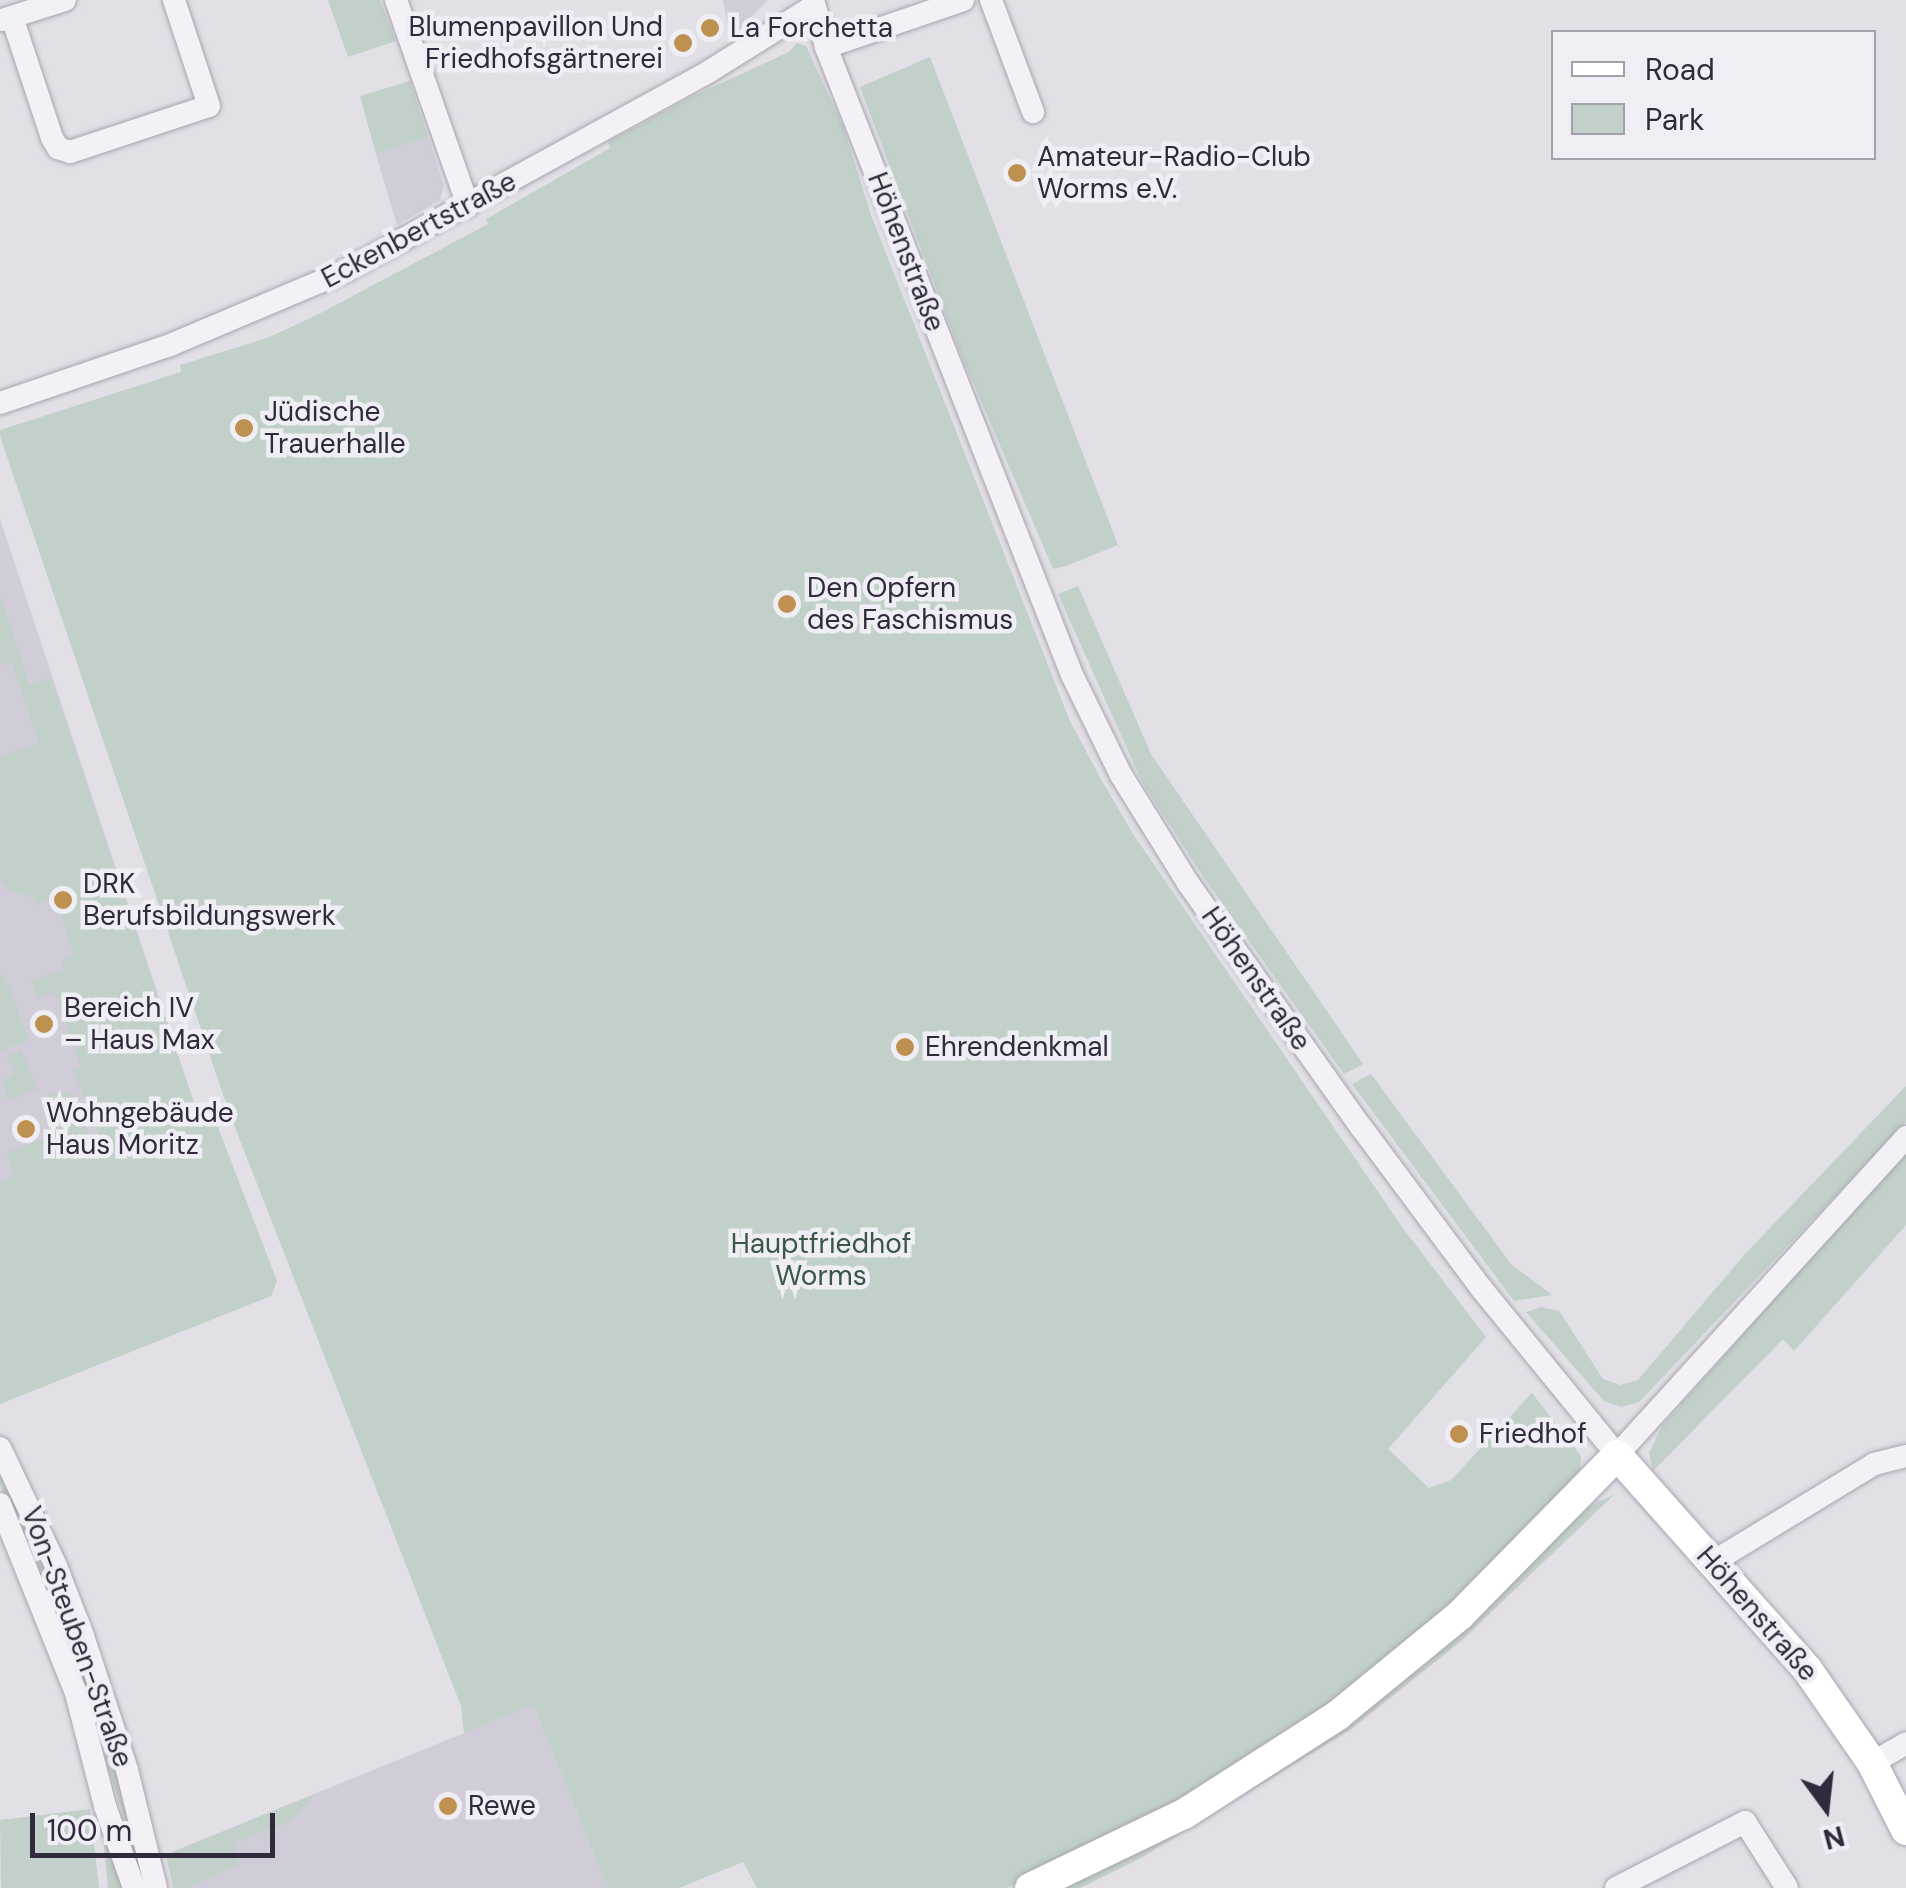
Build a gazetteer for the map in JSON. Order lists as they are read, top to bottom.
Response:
{
  "streets": {
    "main road": ["Höhenstraße"],
    "street": ["Eckenbertstraße", "Von-Steuben-Straße"]
  },
  "crossings": [
    ["Eckenbertstraße", "Höhenstraße"]
  ],
  "parks": ["Hauptfriedhof Worms"],
  "places": [
    "La Forchetta",
    "Blumenpavillon Und Friedhofsgärtnerei",
    "Amateur-Radio-Club Worms e.V.",
    "Jüdische Trauerhalle",
    "Den Opfern des Faschismus",
    "DRK Berufsbildungswerk",
    "Bereich IV – Haus Max",
    "Ehrendenkmal",
    "Wohngebäude Haus Moritz",
    "Friedhof",
    "Rewe"
  ],
  "legend": ["Road", "Park"],
  "scale_bar": "100 m",
  "north": "bottom"
}
